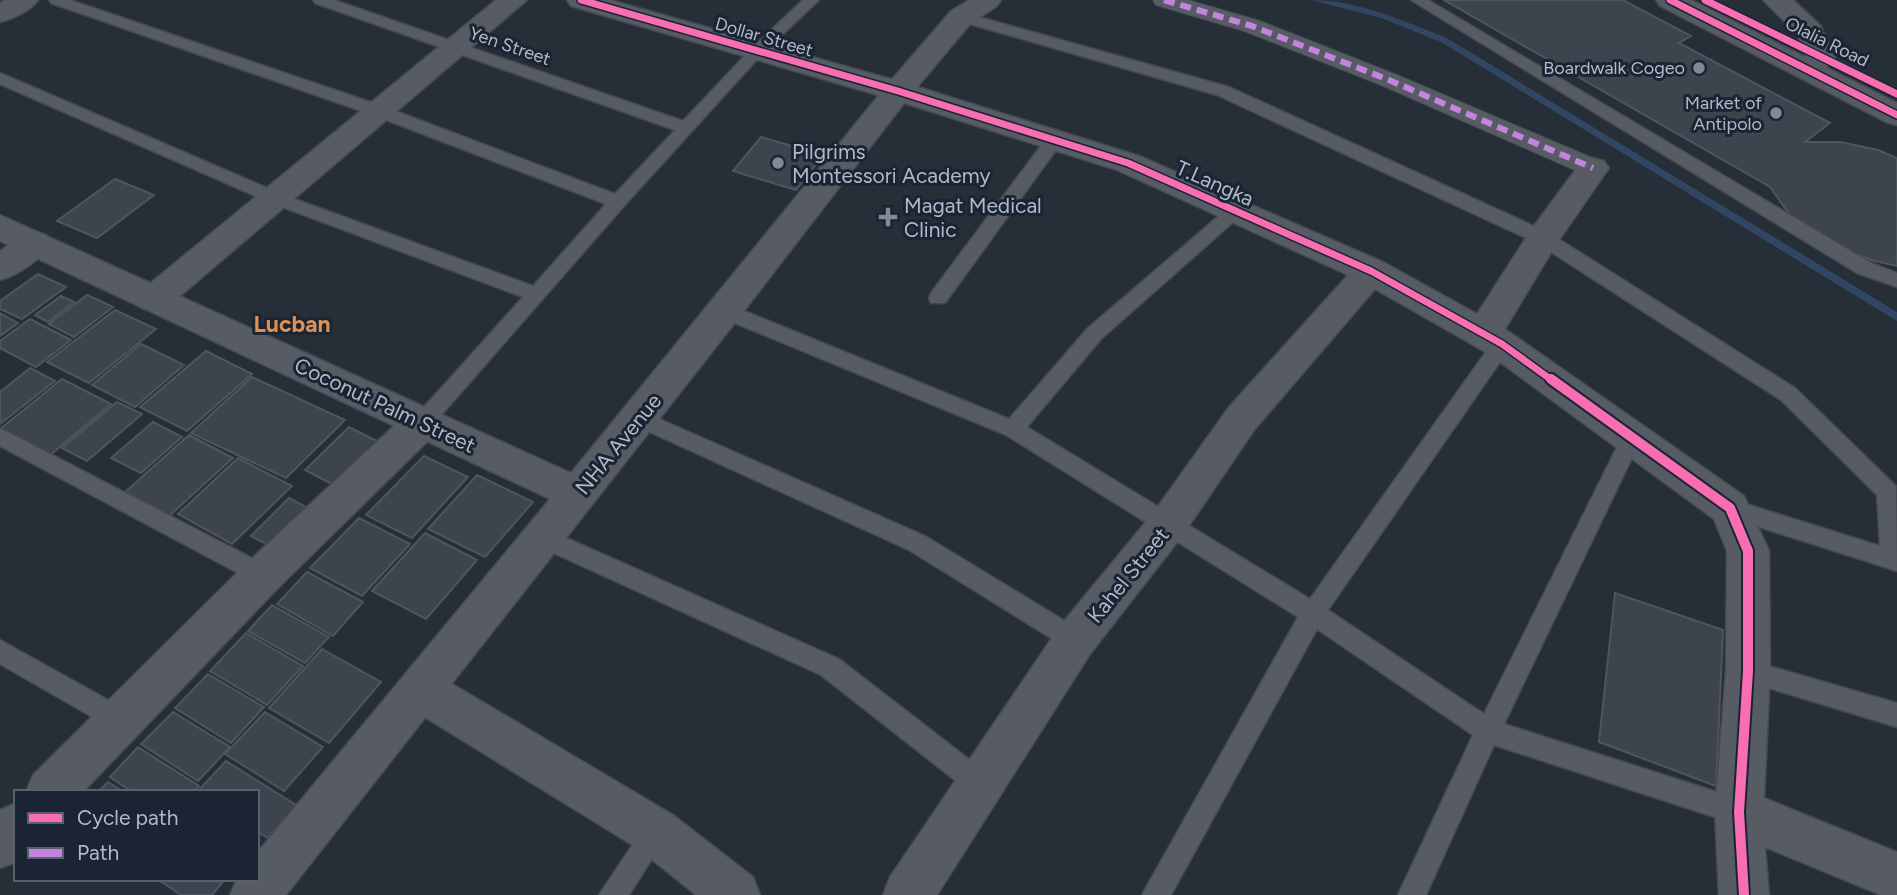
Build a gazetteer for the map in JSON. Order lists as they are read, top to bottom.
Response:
{
  "streets": {
    "main road": ["Olalia Road"],
    "street": [
      "Dollar Street",
      "T.Langka",
      "Coconut Palm Street",
      "NHA Avenue",
      "Kahel Street"
    ],
    "lane": ["Yen Street"]
  },
  "crossings": [
    ["Dollar Street", "T.Langka"],
    ["Dollar Street", "NHA Avenue"],
    ["T.Langka", "NHA Avenue"],
    ["T.Langka", "Kahel Street"],
    ["Coconut Palm Street", "NHA Avenue"]
  ],
  "districts": ["Lucban"],
  "places": {
    "other": ["Boardwalk Cogeo", "Market of Antipolo", "Pilgrims Montessori Academy"],
    "health": ["Magat Medical Clinic"]
  },
  "legend": ["Cycle path", "Path"]
}
